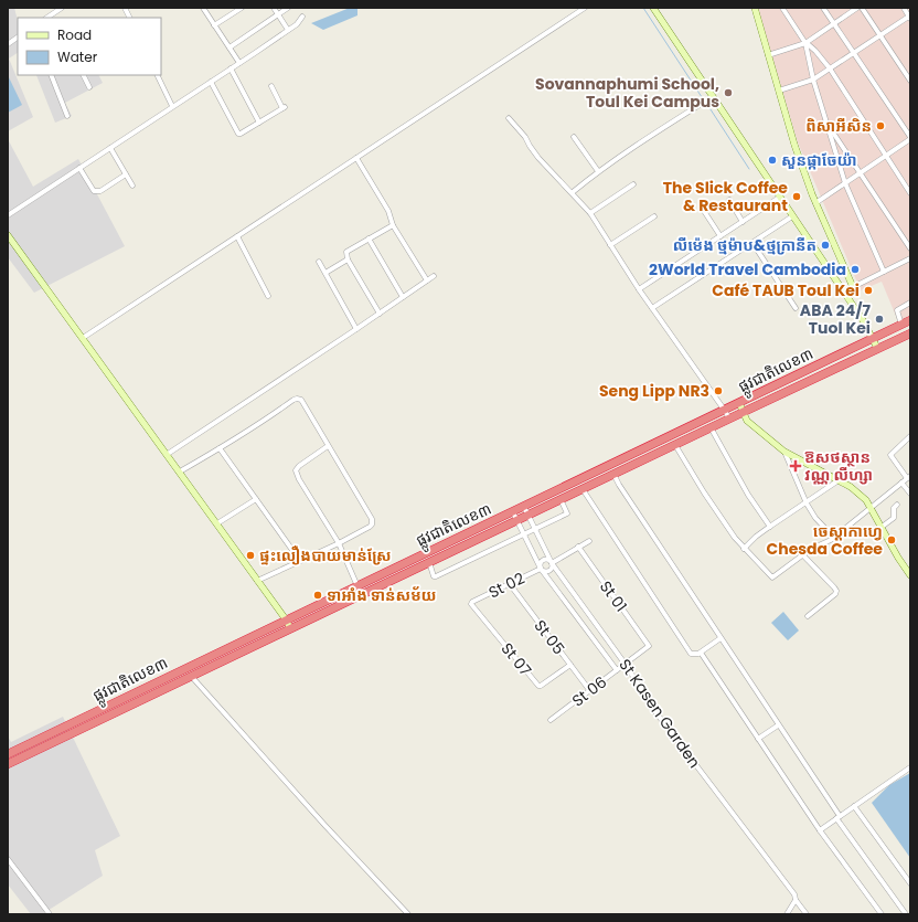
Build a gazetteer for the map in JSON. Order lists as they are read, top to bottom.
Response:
{
  "streets": {
    "highway": ["ផ្លូវជាតិលេខ៣"],
    "street": [
      "St 02",
      "St 01",
      "St 05",
      "St 07",
      "St 06",
      "St Kasen Garden"
    ]
  },
  "crossings": [
    ["ផ្លូវជាតិលេខ៣", "St Kasen Garden"],
    ["St 02", "St 05"],
    ["St 02", "St 07"],
    ["St 02", "St Kasen Garden"],
    ["St 01", "St 06"],
    ["St 05", "St 07"],
    ["St 05", "St 06"],
    ["St 06", "St Kasen Garden"]
  ],
  "places": {
    "other": [
      "Sovannaphumi School, Toul Kei Campus",
      "ពិសាអីសិន",
      "សួនផ្កាចែយ៉ា",
      "The Slick Coffee & Restaurant",
      "លីម៉េង ថ្មម៉ាប&ថ្មក្រានីត",
      "2World Travel Cambodia",
      "Café TAUB Toul Kei",
      "ABA 24/7 Tuol Kei",
      "Seng Lipp NR3",
      "ចេស្ដាកាហ្វេ Chesda Coffee",
      "ផ្ទះលឿងបាយមាន់ស្រែ",
      "ទាអាំង ទាន់សម័យ"
    ],
    "health": ["ឱសថស្ថាន វណ្ណ លីហ្សា"]
  },
  "legend": ["Road", "Water"]
}
